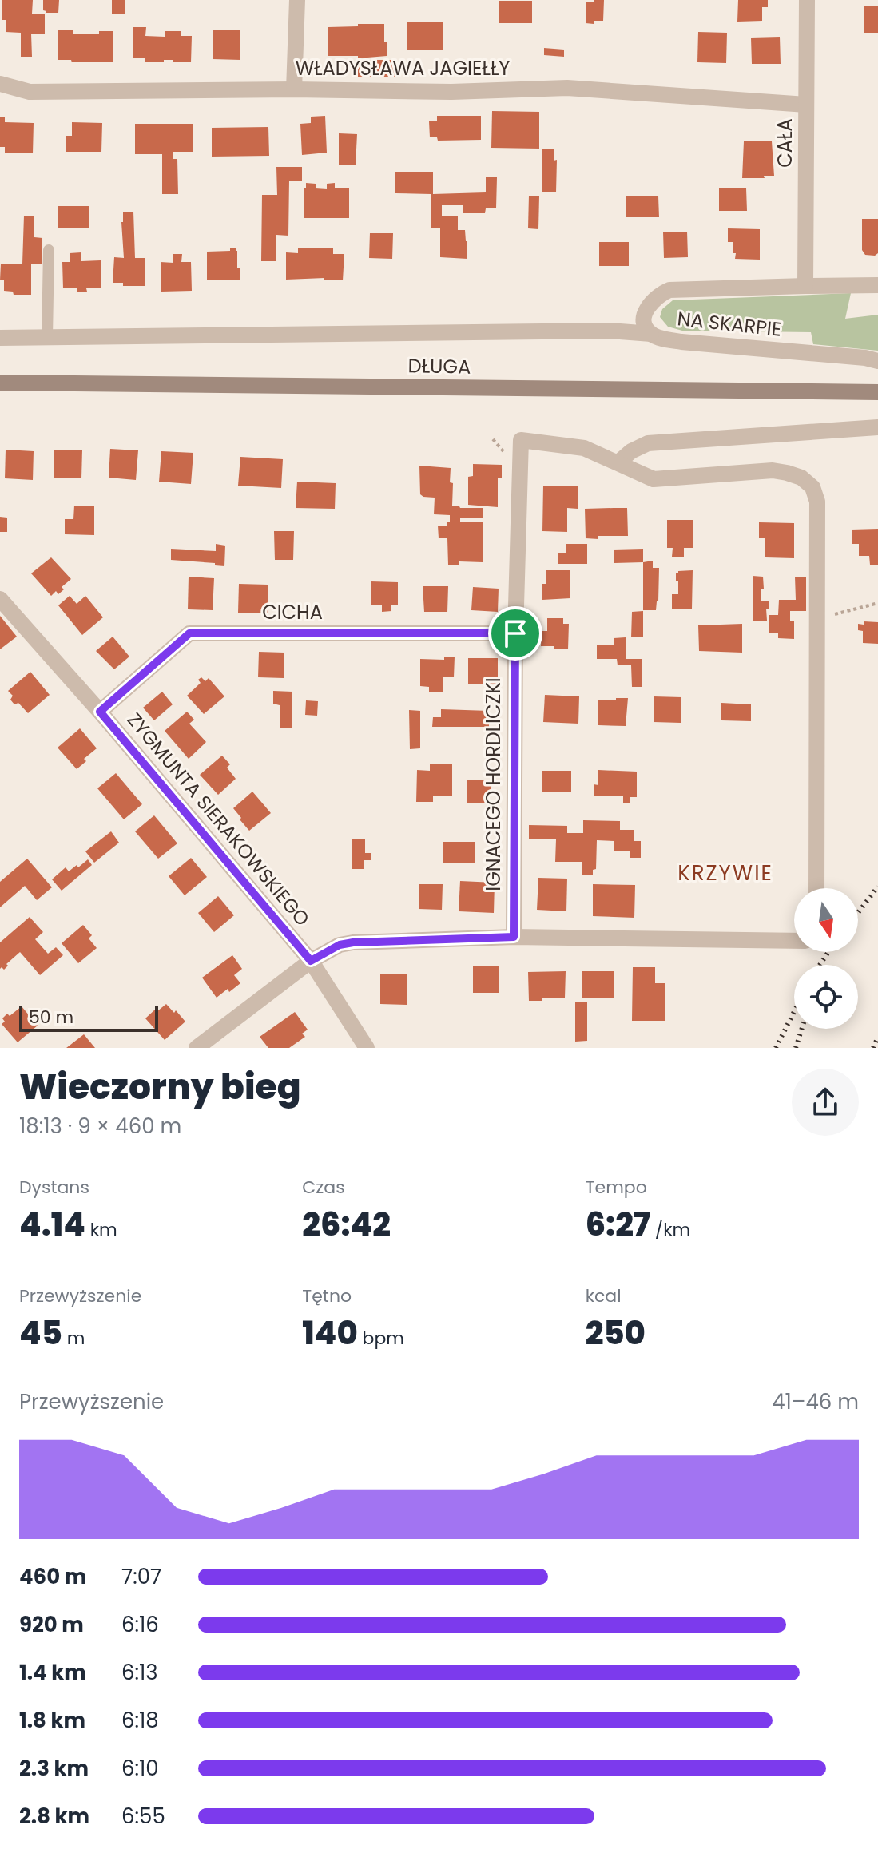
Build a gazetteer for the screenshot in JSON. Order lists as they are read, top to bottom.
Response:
{
  "streets": {
    "main road": ["DŁUGA"],
    "street": [
      "WŁADYSŁAWA JAGIEŁŁY",
      "CAŁA",
      "NA SKARPIE",
      "CICHA",
      "IGNACEGO HORDLICZKI",
      "ZYGMUNTA SIERAKOWSKIEGO"
    ]
  },
  "crossings": [
    ["WŁADYSŁAWA JAGIEŁŁY", "CAŁA"],
    ["CAŁA", "NA SKARPIE"],
    ["NA SKARPIE", "DŁUGA"],
    ["CICHA", "IGNACEGO HORDLICZKI"],
    ["CICHA", "ZYGMUNTA SIERAKOWSKIEGO"]
  ],
  "districts": ["KRZYWIE"],
  "scale_bar": "50 m",
  "north": "bottom",
  "page": {
    "scale": "50 m",
    "heading": ["Wieczorny bieg", "18:13 · 9 × 460 m"],
    "stats": [
      ["Dystans", "4.14 km"],
      ["Czas", "26:42"],
      ["Tempo", "6:27 /km"],
      ["Przewyższenie", "45 m"],
      ["Tętno", "140 bpm"],
      ["kcal", "250"]
    ],
    "chart": ["Przewyższenie", "41–46 m"],
    "list": [
      {
        "name": "460 m",
        "note": "7:07"
      },
      {
        "name": "920 m",
        "note": "6:16"
      },
      {
        "name": "1.4 km",
        "note": "6:13"
      },
      {
        "name": "1.8 km",
        "note": "6:18"
      },
      {
        "name": "2.3 km",
        "note": "6:10"
      },
      {
        "name": "2.8 km",
        "note": "6:55"
      }
    ]
  }
}
